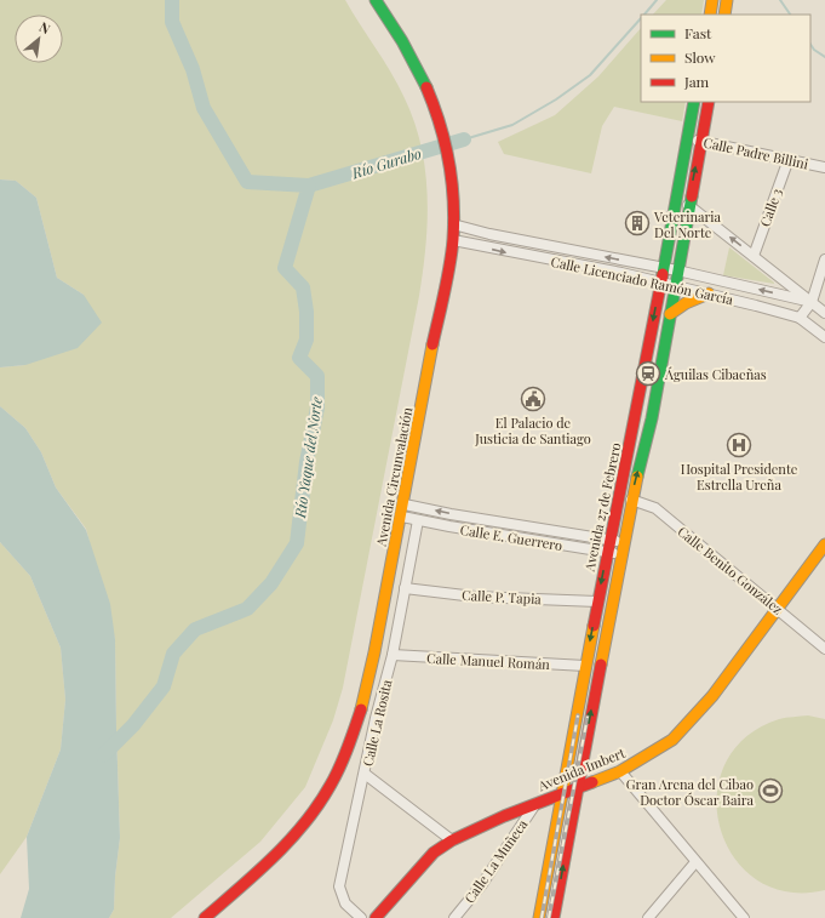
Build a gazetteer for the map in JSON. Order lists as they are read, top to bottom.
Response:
{
  "streets": {
    "main road": ["Avenida Circunvalación", "Avenida 27 de Febrero", "Avenida Imbert"],
    "street": [
      "Calle Padre Billini",
      "Calle 3",
      "Calle Licenciado Ramón García",
      "Calle E. Guerrero",
      "Calle Benito González",
      "Calle P. Tapia",
      "Calle Manuel Román",
      "Calle La Rosita",
      "Calle La Muñeca"
    ]
  },
  "crossings": [
    ["Calle Padre Billini", "Calle 3"],
    ["Calle Padre Billini", "Avenida 27 de Febrero"],
    ["Calle Licenciado Ramón García", "Avenida Circunvalación"],
    ["Calle Licenciado Ramón García", "Avenida 27 de Febrero"],
    ["Avenida Circunvalación", "Calle E. Guerrero"],
    ["Avenida 27 de Febrero", "Calle E. Guerrero"],
    ["Avenida 27 de Febrero", "Calle Benito González"],
    ["Avenida 27 de Febrero", "Calle P. Tapia"],
    ["Avenida 27 de Febrero", "Calle Manuel Román"],
    ["Avenida 27 de Febrero", "Avenida Imbert"],
    ["Calle E. Guerrero", "Calle La Rosita"],
    ["Calle Benito González", "Avenida Imbert"],
    ["Calle P. Tapia", "Calle La Rosita"],
    ["Calle Manuel Román", "Calle La Rosita"],
    ["Avenida Imbert", "Calle La Muñeca"]
  ],
  "water": ["Río Gurabo", "Río Yaque del Norte"],
  "places": {
    "building": ["Veterinaria Del Norte"],
    "station": ["Águilas Cibaeñas"],
    "public building": ["El Palacio de Justicia de Santiago"],
    "hospital": ["Hospital Presidente Estrella Ureña"],
    "sports": ["Gran Arena del Cibao Doctor Óscar Baira"]
  },
  "legend": ["Fast", "Slow", "Jam"],
  "north": "top right"
}
